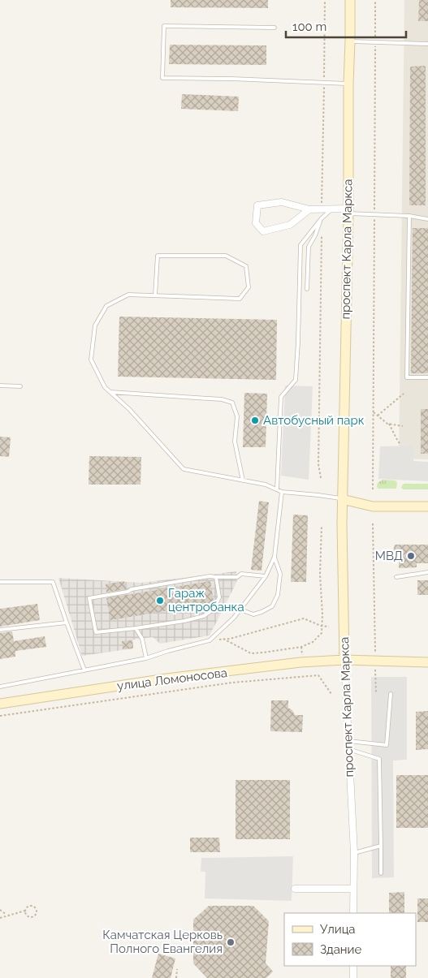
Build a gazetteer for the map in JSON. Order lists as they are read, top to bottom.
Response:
{
  "streets": {
    "main road": ["проспект Карла Маркса", "улица Ломоносова"]
  },
  "crossings": [
    ["проспект Карла Маркса", "улица Ломоносова"]
  ],
  "places": [
    "Автобусный парк",
    "МВД",
    "Гараж центробанка",
    "Камчатская Церковь Полного Евангелия"
  ],
  "legend": ["Улица", "Здание"],
  "scale_bar": "100 m"
}
